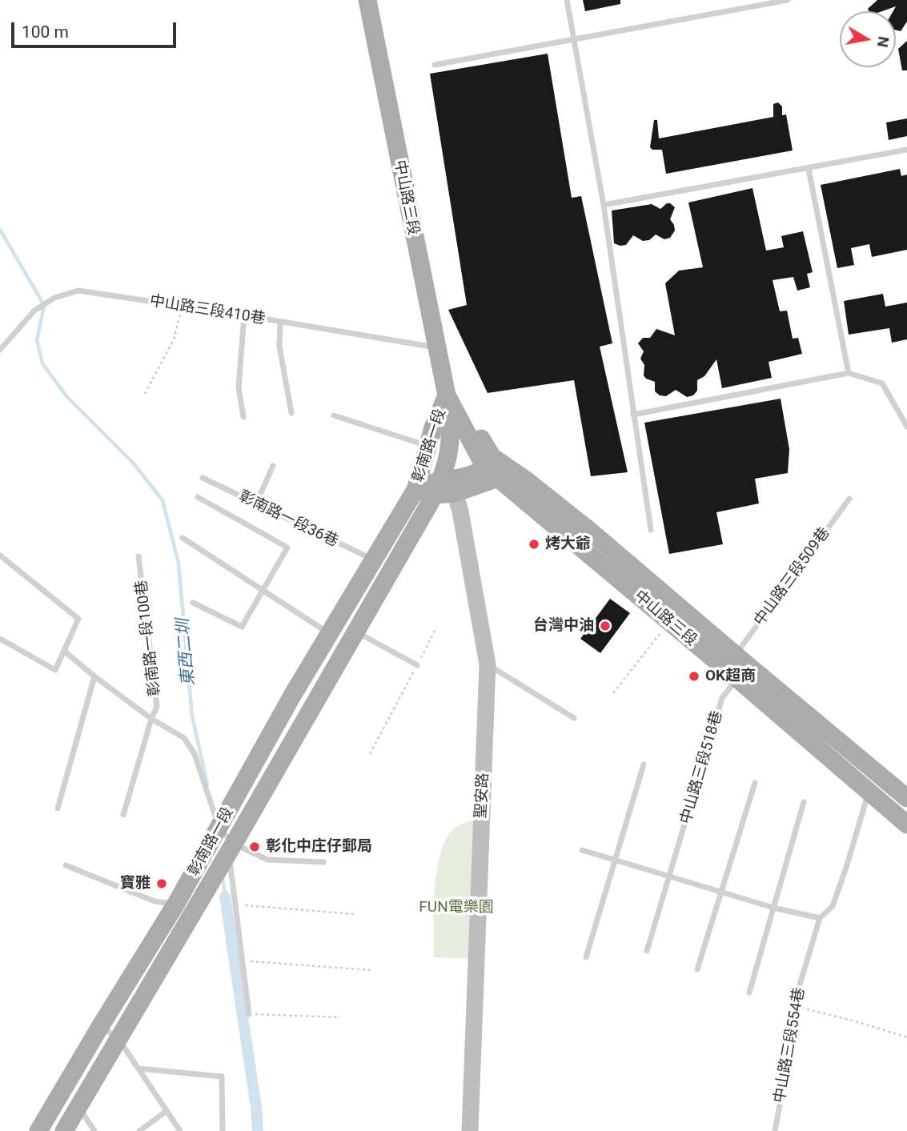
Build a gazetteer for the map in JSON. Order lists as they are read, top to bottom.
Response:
{
  "streets": {
    "main road": ["中山路三段", "彰南路一段"],
    "street": ["聖安路"],
    "lane": [
      "中山路三段410巷",
      "彰南路一段36巷",
      "中山路三段509巷",
      "彰南路一段100巷",
      "中山路三段518巷",
      "中山路三段554巷"
    ]
  },
  "crossings": [
    ["中山路三段", "中山路三段410巷"],
    ["中山路三段", "彰南路一段"],
    ["中山路三段", "中山路三段509巷"],
    ["中山路三段", "中山路三段518巷"],
    ["中山路三段", "中山路三段554巷"],
    ["彰南路一段", "彰南路一段36巷"],
    ["彰南路一段", "彰南路一段100巷"],
    ["彰南路一段", "聖安路"],
    ["中山路三段509巷", "中山路三段518巷"]
  ],
  "water": ["東西二圳"],
  "parks": ["FUN電樂園"],
  "places": [
    "烤大爺",
    "台灣中油",
    "OK超商",
    "彰化中庄仔郵局",
    "寶雅"
  ],
  "scale_bar": "100 m",
  "north": "right"
}
